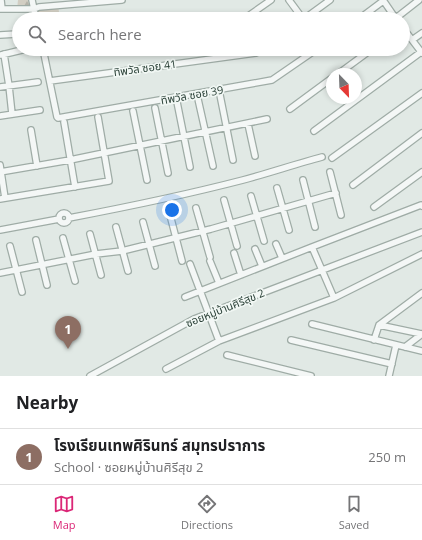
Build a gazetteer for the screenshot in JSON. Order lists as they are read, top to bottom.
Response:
{
  "streets": {
    "street": ["ทิพวัล ซอย 41", "ทิพวัล ซอย 39", "ซอยหมู่บ้านศิรีสุข 2"]
  },
  "crossings": [
    ["ทิพวัล ซอย 41", "ทิพวัล ซอย 39"]
  ],
  "north": "bottom right",
  "page": {
    "search": "Search here",
    "pins": "1",
    "heading": "Nearby",
    "list": [
      {
        "mark": "1",
        "name": "โรงเรียนเทพศิรินทร์ สมุทรปราการ",
        "note": "School · ซอยหมู่บ้านศิรีสุข 2",
        "value": "250 m"
      }
    ],
    "nav": ["Map", "Directions", "Saved"]
  }
}
